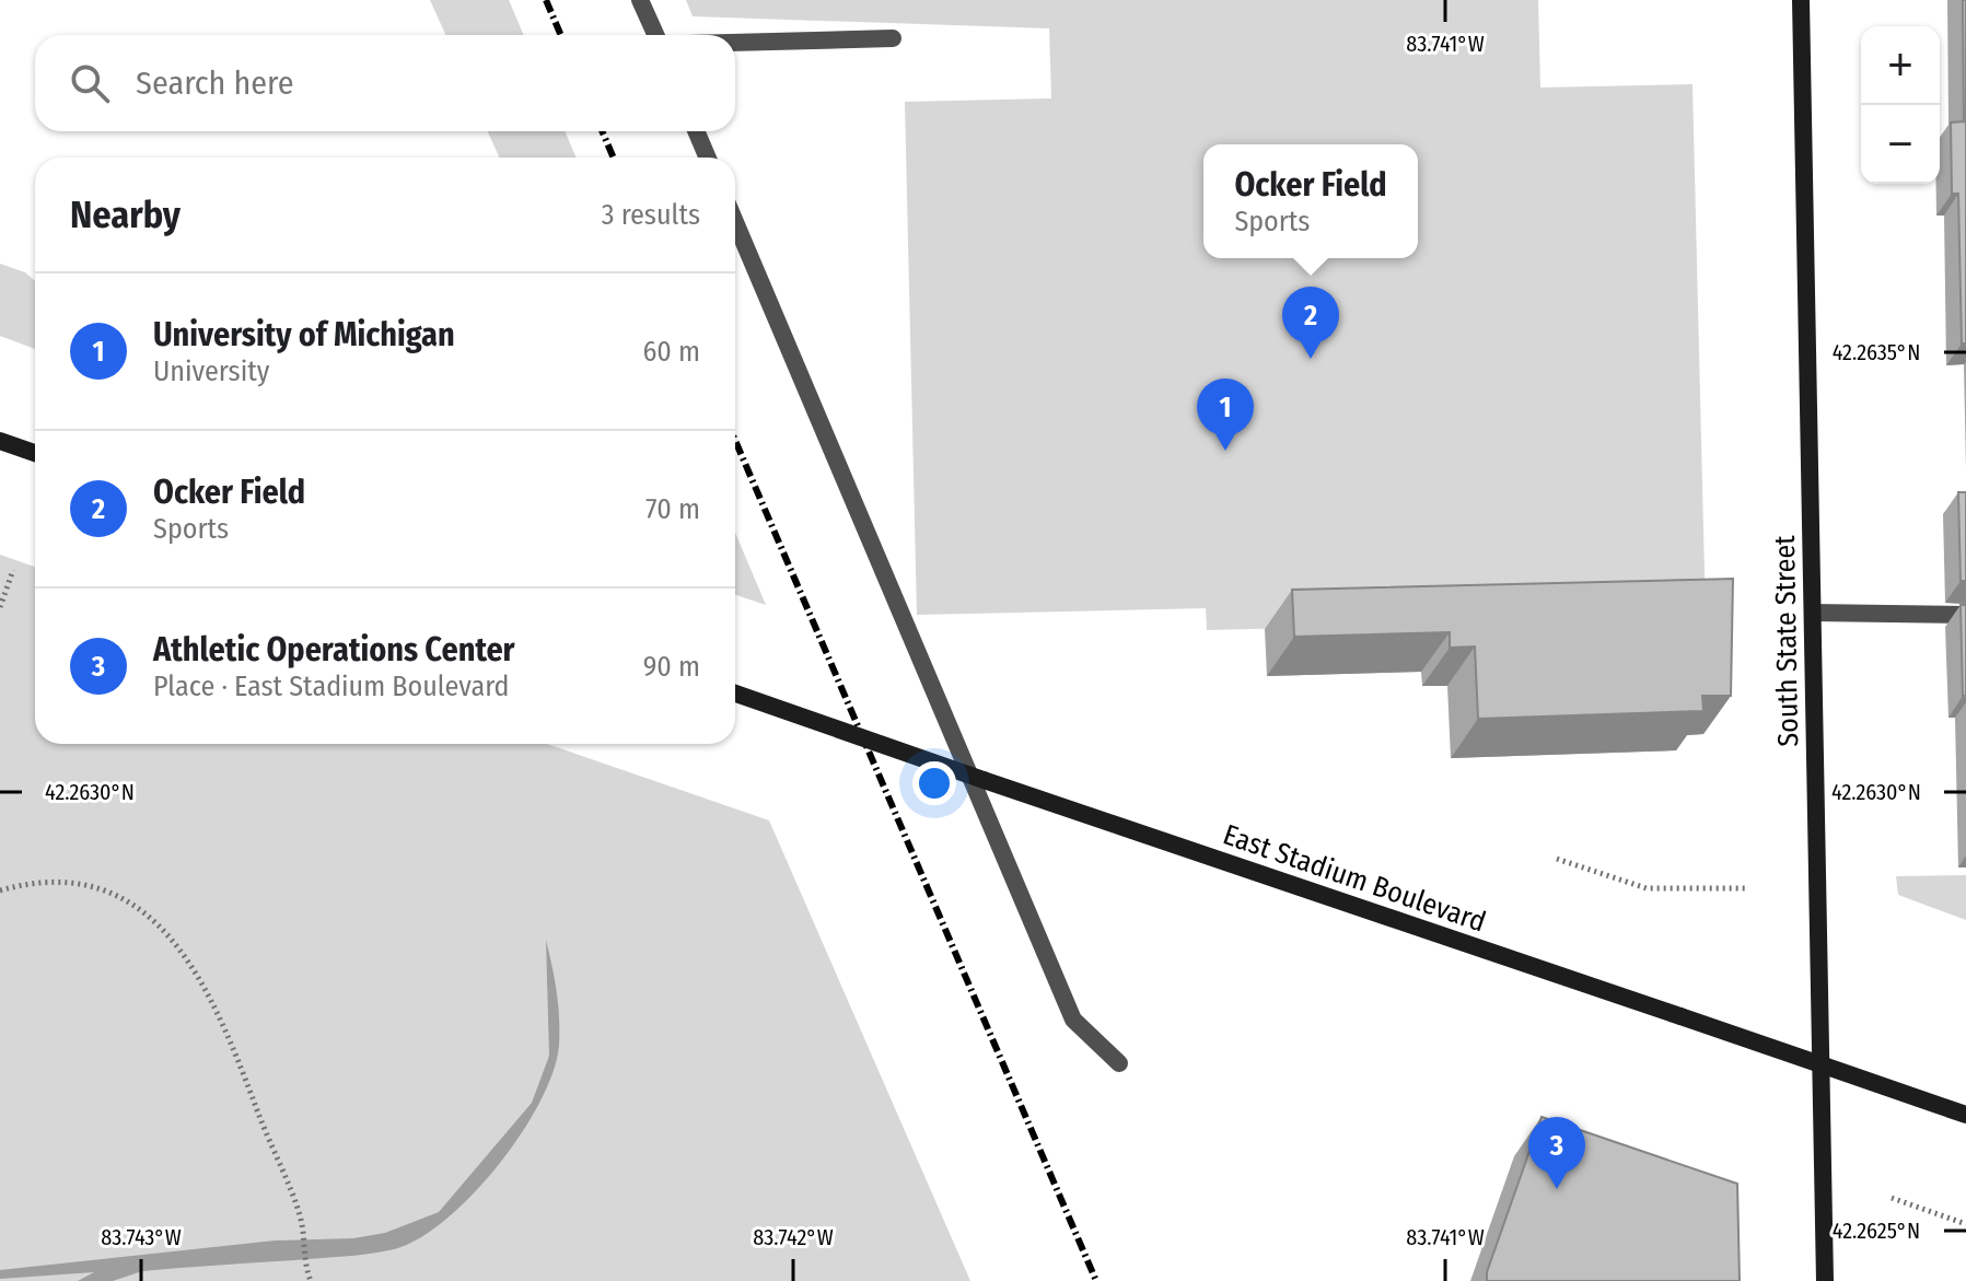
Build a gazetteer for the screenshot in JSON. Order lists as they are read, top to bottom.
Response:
{
  "streets": {
    "main road": ["South State Street", "East Stadium Boulevard"]
  },
  "page": {
    "map_buttons": ["+", "−"],
    "search": "Search here",
    "popup": ["Ocker Field", "Sports"],
    "heading": ["Nearby", "3 results"],
    "list": [
      {
        "mark": "1",
        "name": "University of Michigan",
        "note": "University",
        "value": "60 m"
      },
      {
        "mark": "2",
        "name": "Ocker Field",
        "note": "Sports",
        "value": "70 m"
      },
      {
        "mark": "3",
        "name": "Athletic Operations Center",
        "note": "Place · East Stadium Boulevard",
        "value": "90 m"
      }
    ],
    "pins": ["2", "1", "3"]
  },
  "coordinates": [
    "83.741°W",
    "42.2635°N",
    "42.2630°N",
    "42.2625°N",
    "83.743°W",
    "83.742°W"
  ]
}
